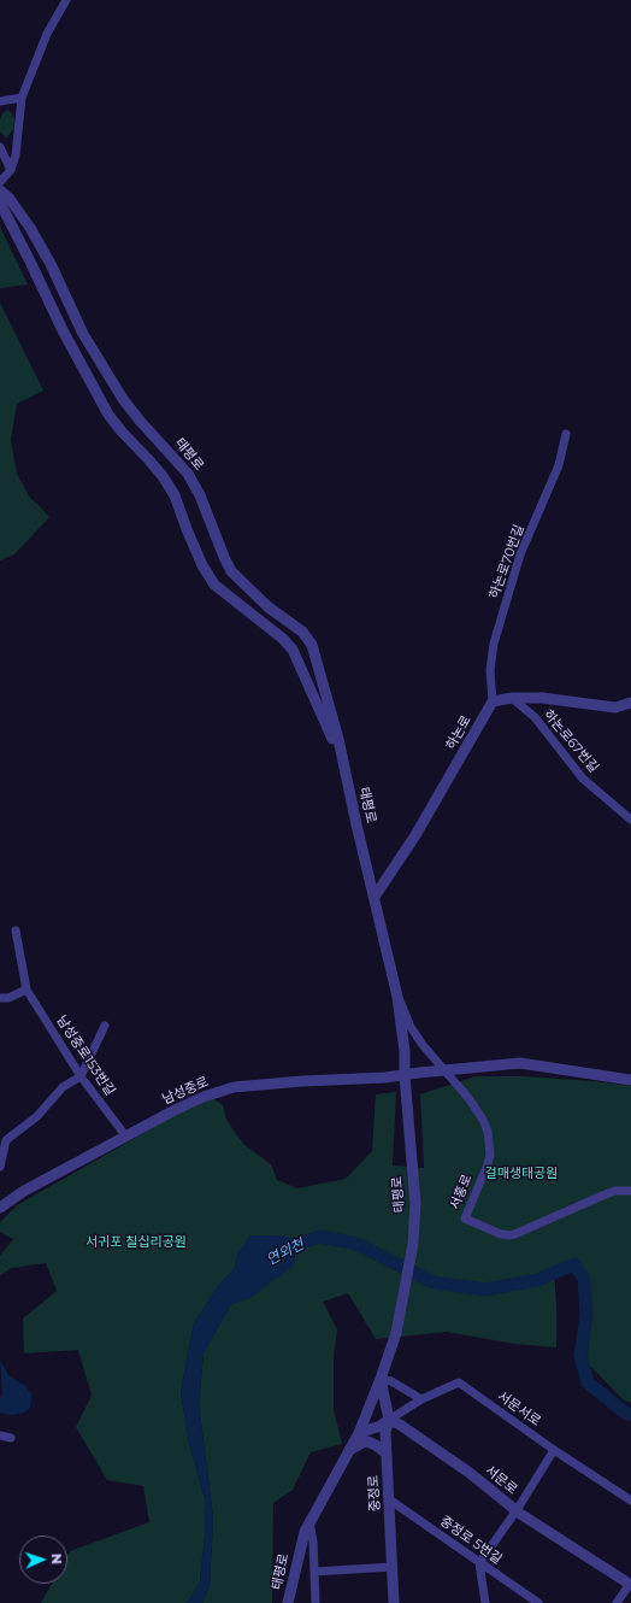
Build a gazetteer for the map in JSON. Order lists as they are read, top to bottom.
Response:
{
  "streets": {
    "street": [
      "태평로",
      "하논로70번길",
      "하논로",
      "하논로67번길",
      "남성중로153번길",
      "남성중로",
      "서홍로",
      "서문서로",
      "서문로",
      "중정로",
      "중정로 5번길"
    ]
  },
  "crossings": [
    ["태평로", "하논로"],
    ["태평로", "남성중로"],
    ["하논로70번길", "하논로"],
    ["남성중로153번길", "남성중로"],
    ["서문서로", "서문로"],
    ["서문서로", "중정로"],
    ["서문로", "중정로"],
    ["중정로", "중정로 5번길"]
  ],
  "water": ["연외천"],
  "parks": ["걸매생태공원", "서귀포 칠십리공원"],
  "north": "right"
}
